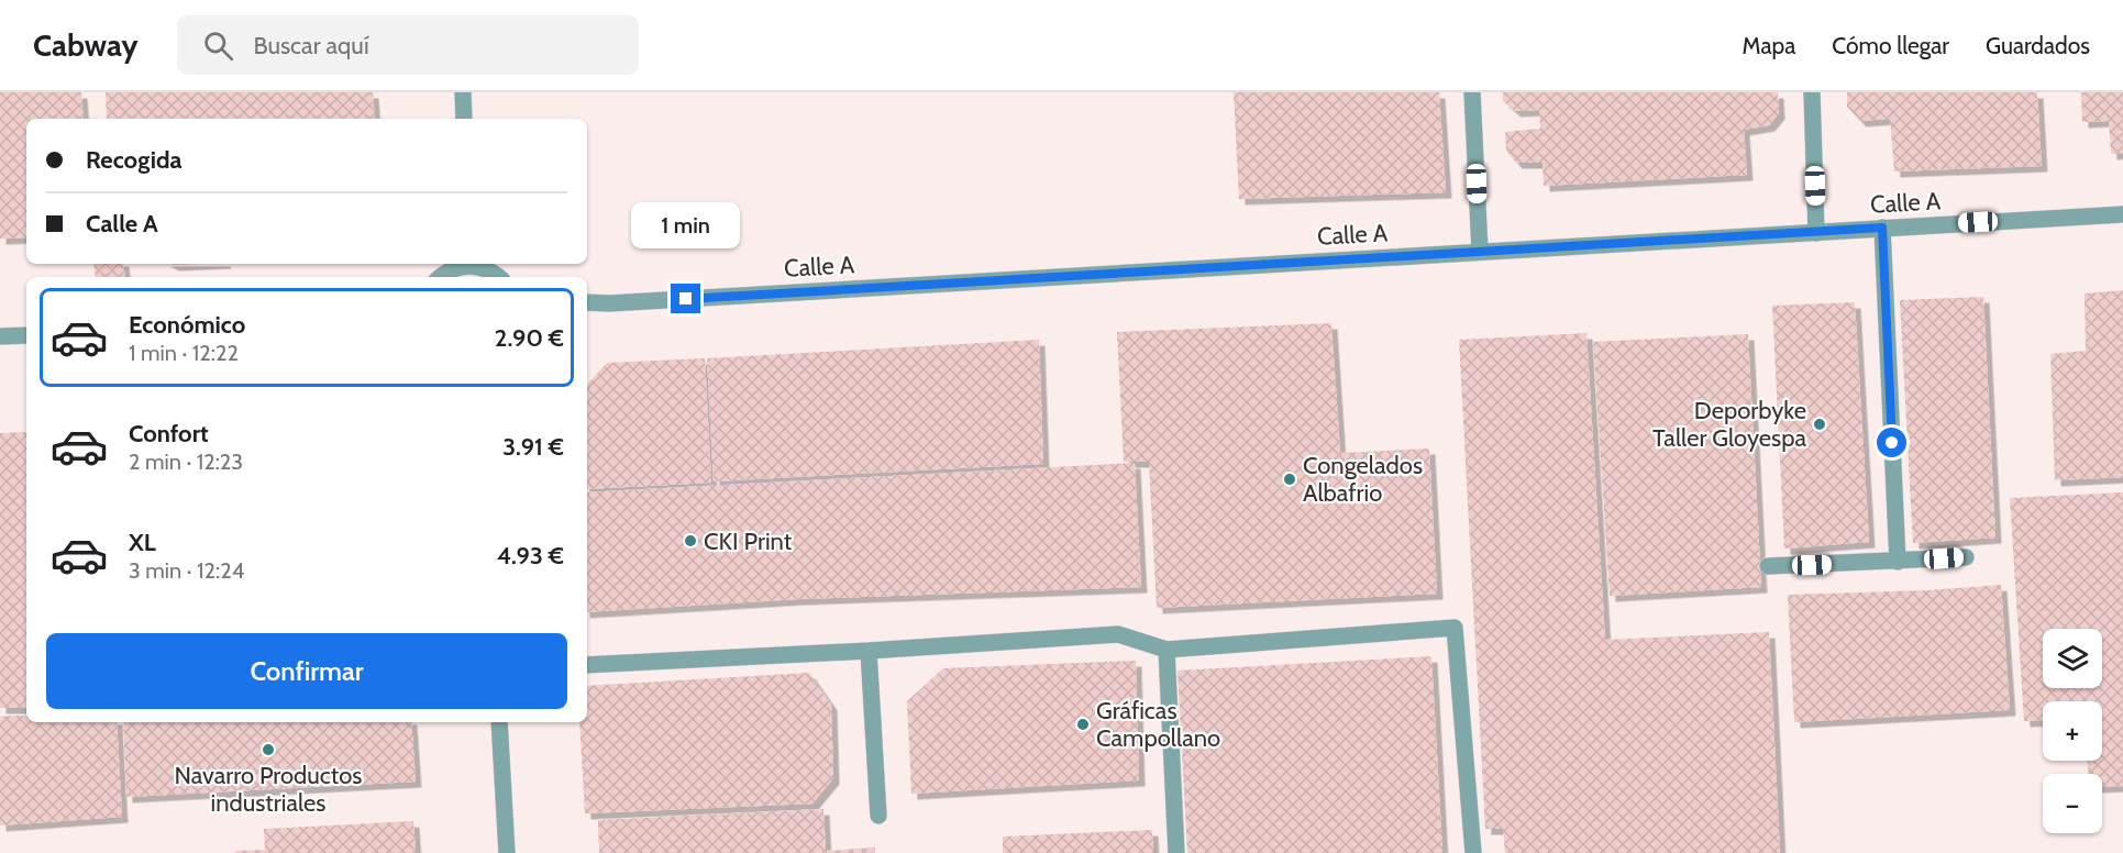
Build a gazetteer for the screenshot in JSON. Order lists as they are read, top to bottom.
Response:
{
  "streets": {
    "street": ["Calle A"]
  },
  "places": [
    "Deporbyke Taller Gloyespa",
    "Congelados Albafrio",
    "CKI Print",
    "Gráficas Campollano",
    "Navarro Productos industriales"
  ],
  "page": {
    "header": "Cabway",
    "search": "Buscar aquí",
    "nav": ["Mapa", "Cómo llegar", "Guardados"],
    "banner": ["Recogida", "Calle A"],
    "bubble": "1 min",
    "list": [
      {
        "name": "Económico",
        "note": "1 min · 12:22",
        "value": "2.90 €"
      },
      {
        "name": "Confort",
        "note": "2 min · 12:23",
        "value": "3.91 €"
      },
      {
        "name": "XL",
        "note": "3 min · 12:24",
        "value": "4.93 €"
      }
    ],
    "buttons": "Confirmar",
    "map_buttons": ["+", "−"]
  }
}
